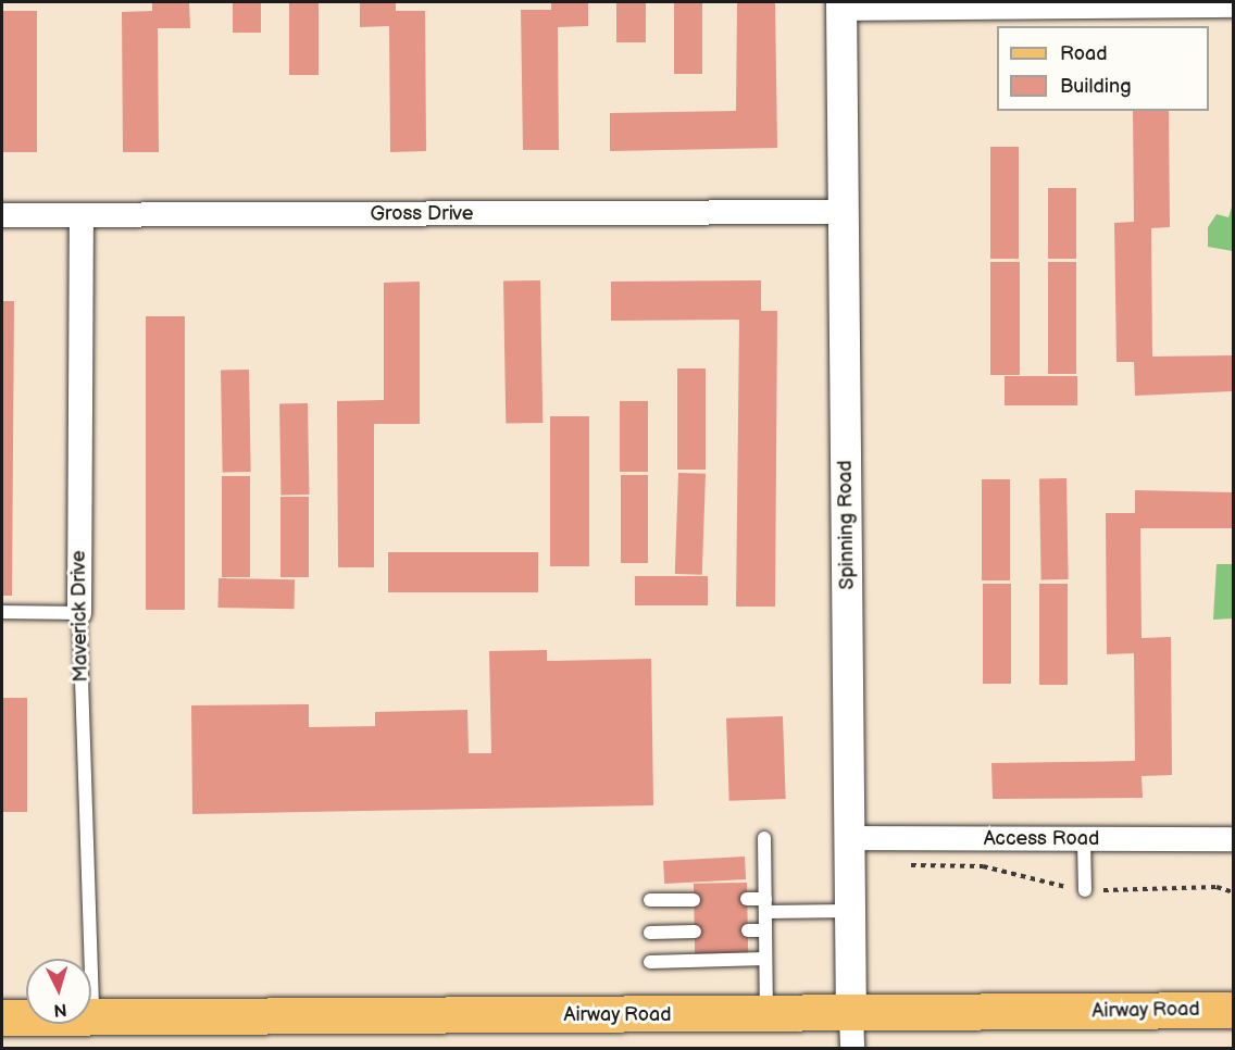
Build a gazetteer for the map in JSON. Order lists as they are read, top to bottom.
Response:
{
  "streets": {
    "main road": ["Airway Road"],
    "street": [
      "Gross Drive",
      "Spinning Road",
      "Maverick Drive",
      "Access Road"
    ]
  },
  "crossings": [
    ["Gross Drive", "Spinning Road"],
    ["Gross Drive", "Maverick Drive"],
    ["Spinning Road", "Access Road"],
    ["Spinning Road", "Airway Road"],
    ["Maverick Drive", "Airway Road"]
  ],
  "legend": ["Road", "Building"],
  "north": "bottom"
}
